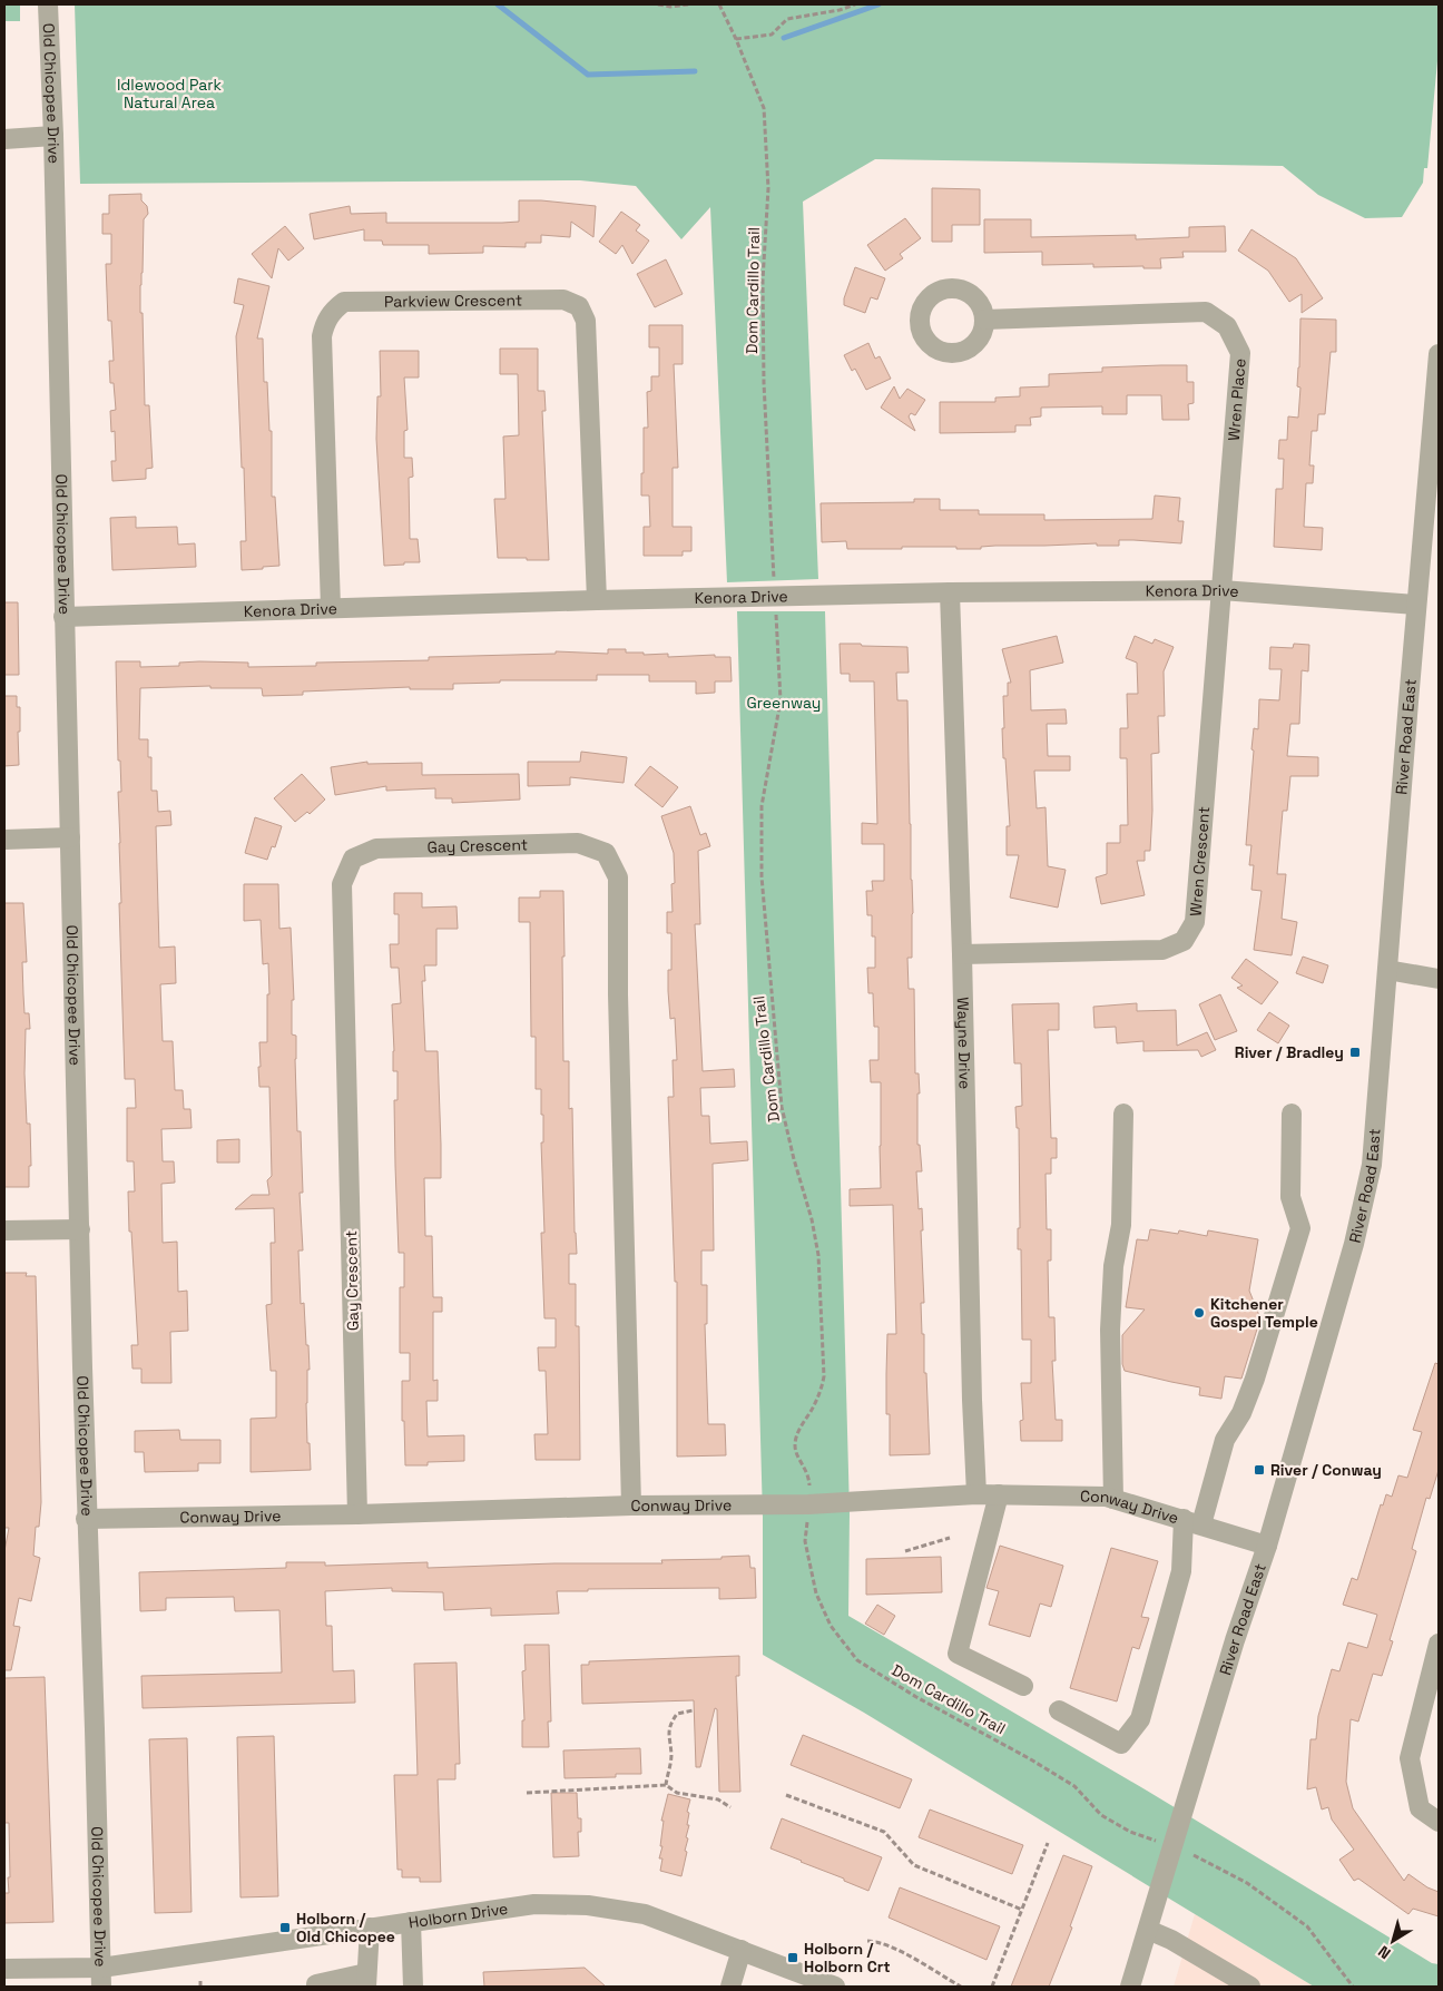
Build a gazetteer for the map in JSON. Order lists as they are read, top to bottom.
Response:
{
  "streets": {
    "street": [
      "Old Chicopee Drive",
      "Parkview Crescent",
      "Wren Place",
      "Kenora Drive",
      "River Road East",
      "Gay Crescent",
      "Wren Crescent",
      "Wayne Drive",
      "Conway Drive",
      "Holborn Drive"
    ],
    "path": ["Dom Cardillo Trail"]
  },
  "crossings": [
    ["Old Chicopee Drive", "Kenora Drive"],
    ["Old Chicopee Drive", "Conway Drive"],
    ["Old Chicopee Drive", "Holborn Drive"],
    ["Parkview Crescent", "Kenora Drive"],
    ["Wren Place", "Kenora Drive"],
    ["Wren Place", "Wren Crescent"],
    ["Kenora Drive", "River Road East"],
    ["Kenora Drive", "Wren Crescent"],
    ["Kenora Drive", "Wayne Drive"],
    ["River Road East", "Conway Drive"],
    ["Gay Crescent", "Conway Drive"],
    ["Wren Crescent", "Wayne Drive"],
    ["Wayne Drive", "Conway Drive"]
  ],
  "parks": ["Idlewood Park Natural Area", "Greenway"],
  "places": {
    "transit": [
      "River / Bradley",
      "River / Conway",
      "Holborn / Old Chicopee",
      "Holborn / Holborn Crt"
    ],
    "other": ["Kitchener Gospel Temple"]
  },
  "north": "bottom left"
}
